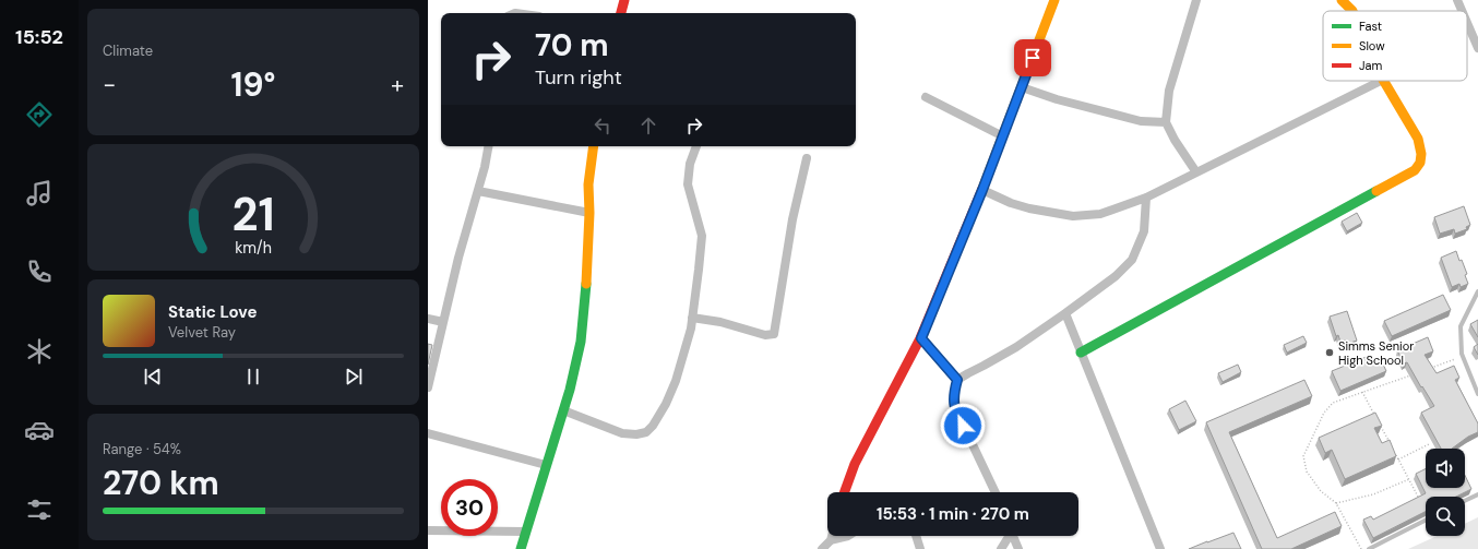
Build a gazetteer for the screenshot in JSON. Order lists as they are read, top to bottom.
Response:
{
  "places": ["Simms Senior High School"],
  "legend": ["Fast", "Slow", "Jam"],
  "page": {
    "tabs": "15:52",
    "tile": [
      "Climate",
      ["Range · 54%", "270 km"]
    ],
    "turn": ["70 m", "Turn right"],
    "heat": ["−", "19°", "+"],
    "song": ["Static Love", "Velvet Ray"],
    "limit": "30",
    "trip": "15:53 · 1 min · 270 m",
    "gauge": ["21", "km/h"]
  }
}
